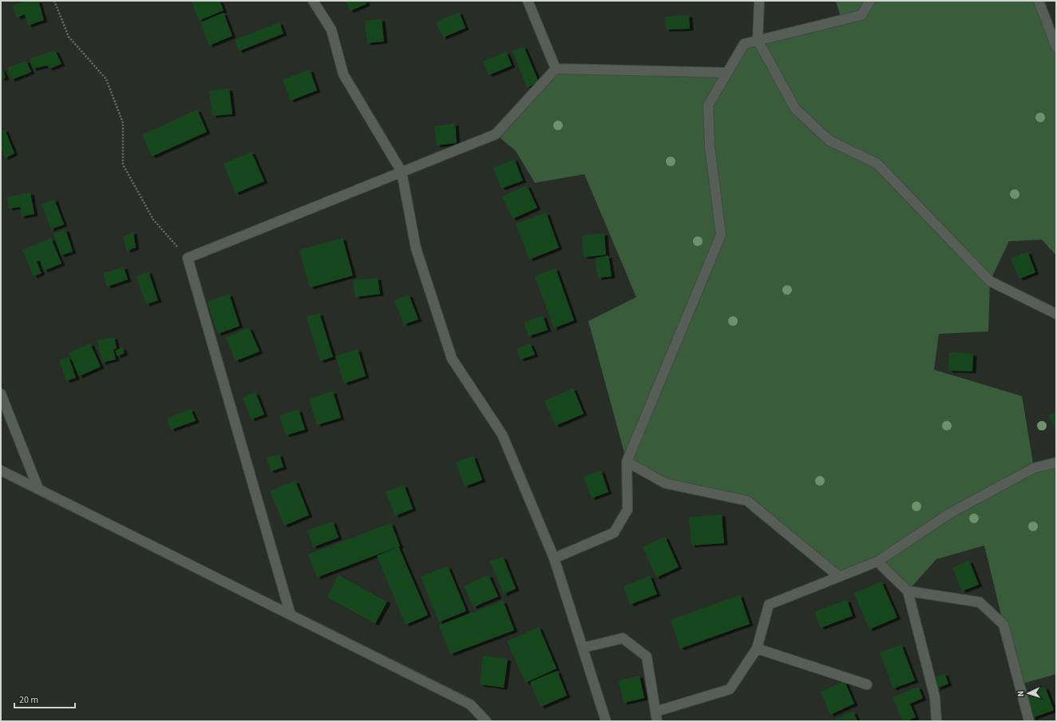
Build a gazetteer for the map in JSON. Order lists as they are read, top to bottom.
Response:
{
  "scale_bar": "20 m",
  "north": "left"
}
